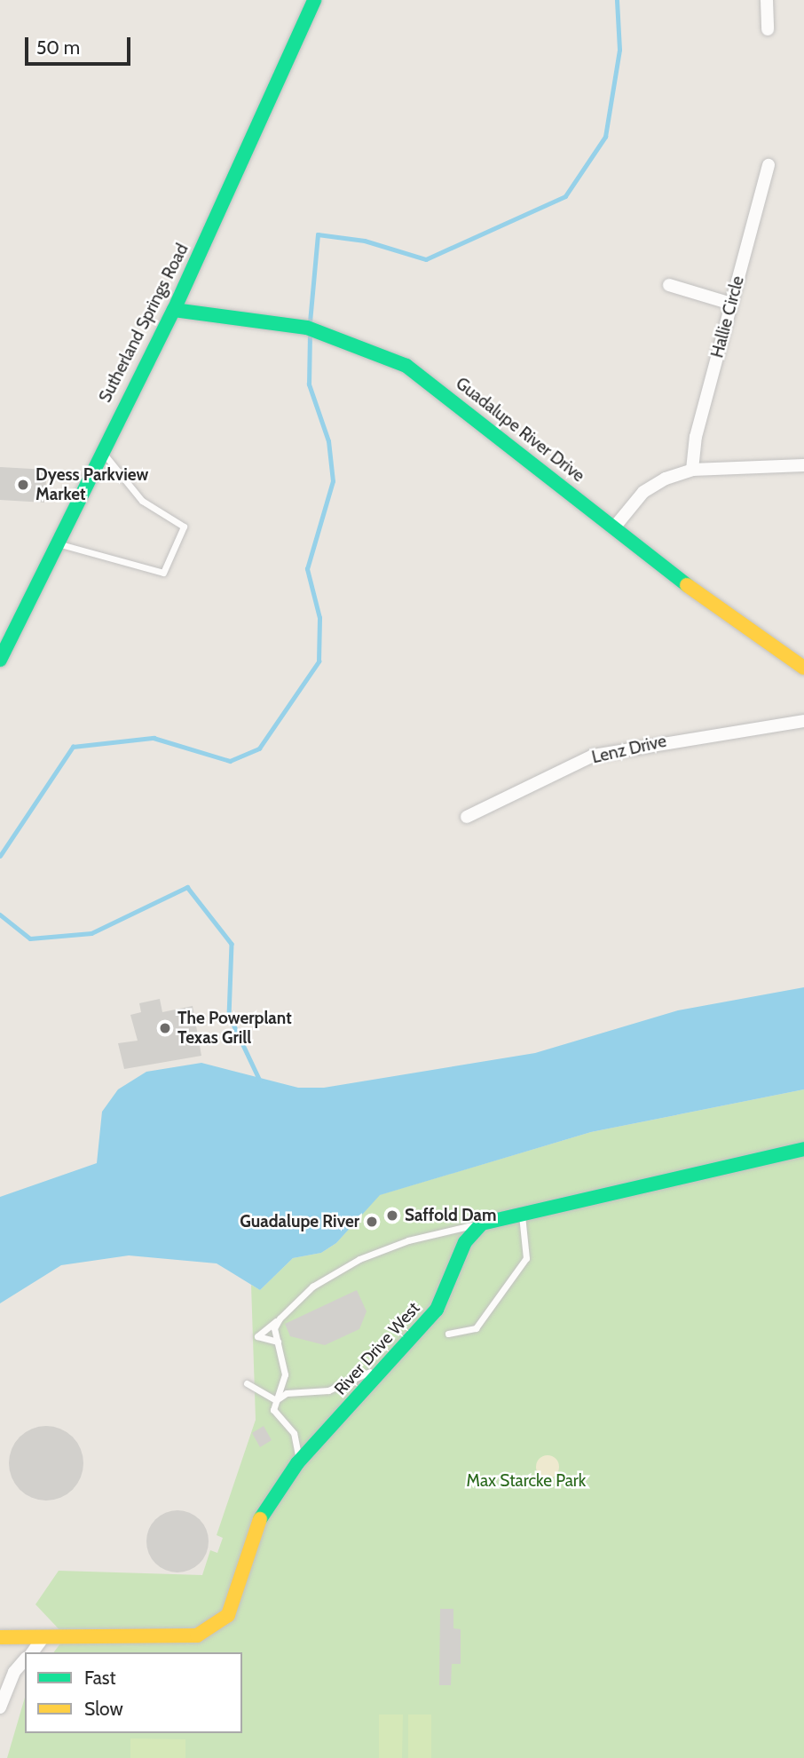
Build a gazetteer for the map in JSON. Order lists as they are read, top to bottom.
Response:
{
  "streets": {
    "street": [
      "Hallie Circle",
      "Sutherland Springs Road",
      "Guadalupe River Drive",
      "Lenz Drive",
      "River Drive West"
    ]
  },
  "crossings": [
    ["Sutherland Springs Road", "Guadalupe River Drive"]
  ],
  "parks": ["Max Starcke Park"],
  "places": [
    "Dyess Parkview Market",
    "The Powerplant Texas Grill",
    "Saffold Dam",
    "Guadalupe River"
  ],
  "legend": ["Fast", "Slow"],
  "scale_bar": "50 m"
}
